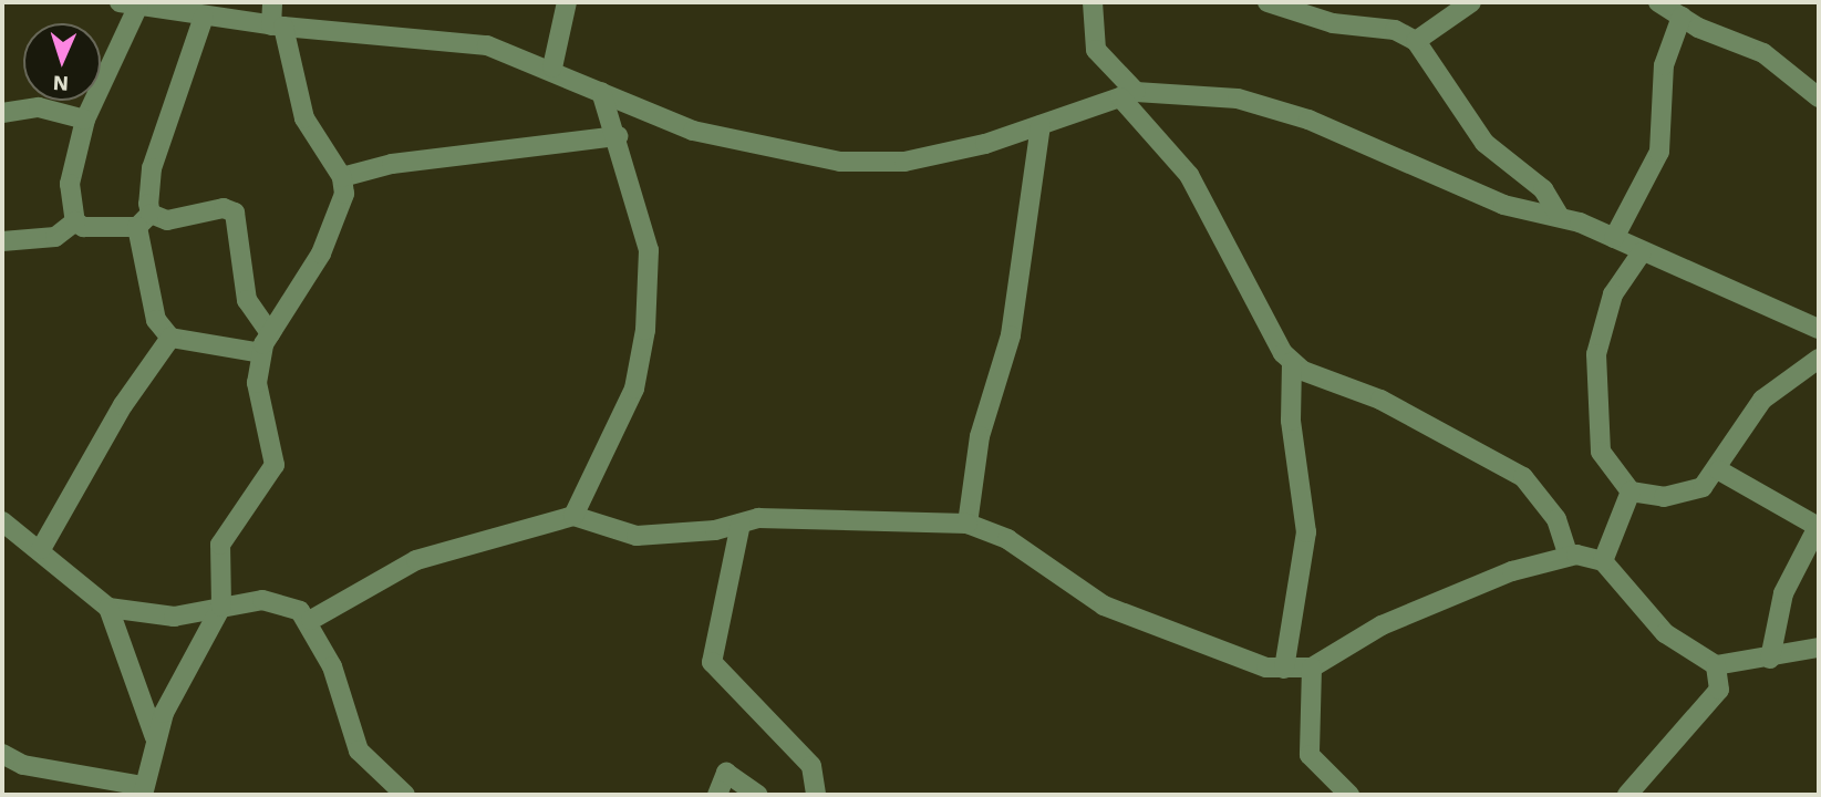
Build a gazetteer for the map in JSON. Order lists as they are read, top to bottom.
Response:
{
  "north": "bottom"
}
